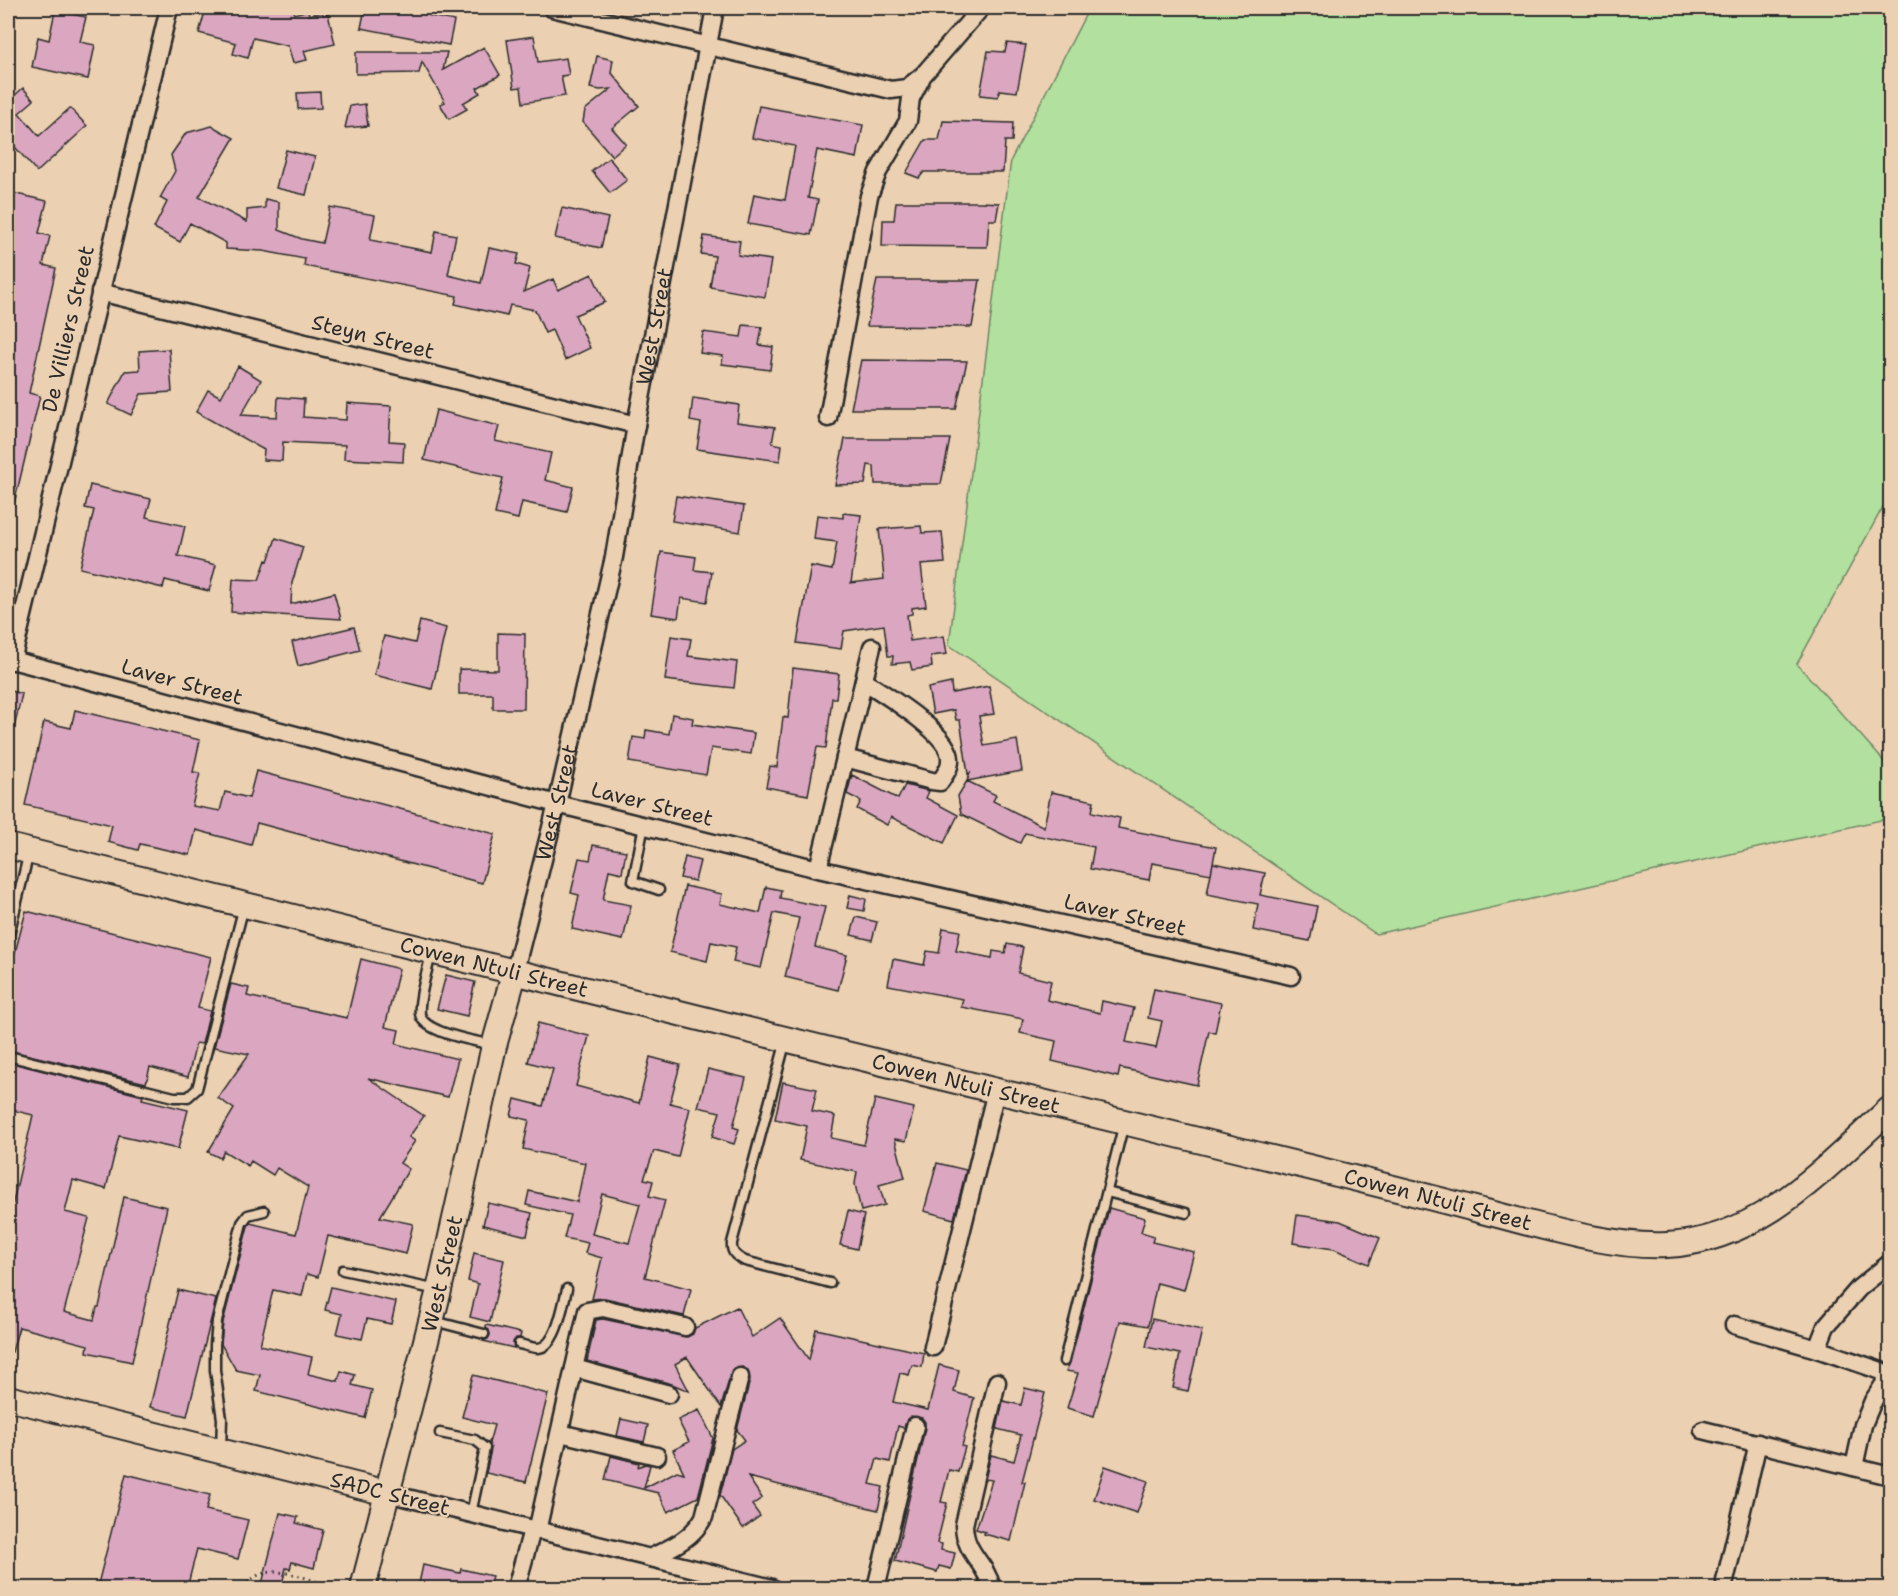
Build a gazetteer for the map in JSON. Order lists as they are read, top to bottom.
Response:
{
  "streets": {
    "street": [
      "West Street",
      "De Villiers Street",
      "Steyn Street",
      "Laver Street",
      "Cowen Ntuli Street",
      "SADC Street"
    ]
  },
  "crossings": [
    ["West Street", "Steyn Street"],
    ["West Street", "Laver Street"],
    ["West Street", "Cowen Ntuli Street"],
    ["West Street", "SADC Street"],
    ["De Villiers Street", "Steyn Street"],
    ["De Villiers Street", "Laver Street"]
  ]
}
